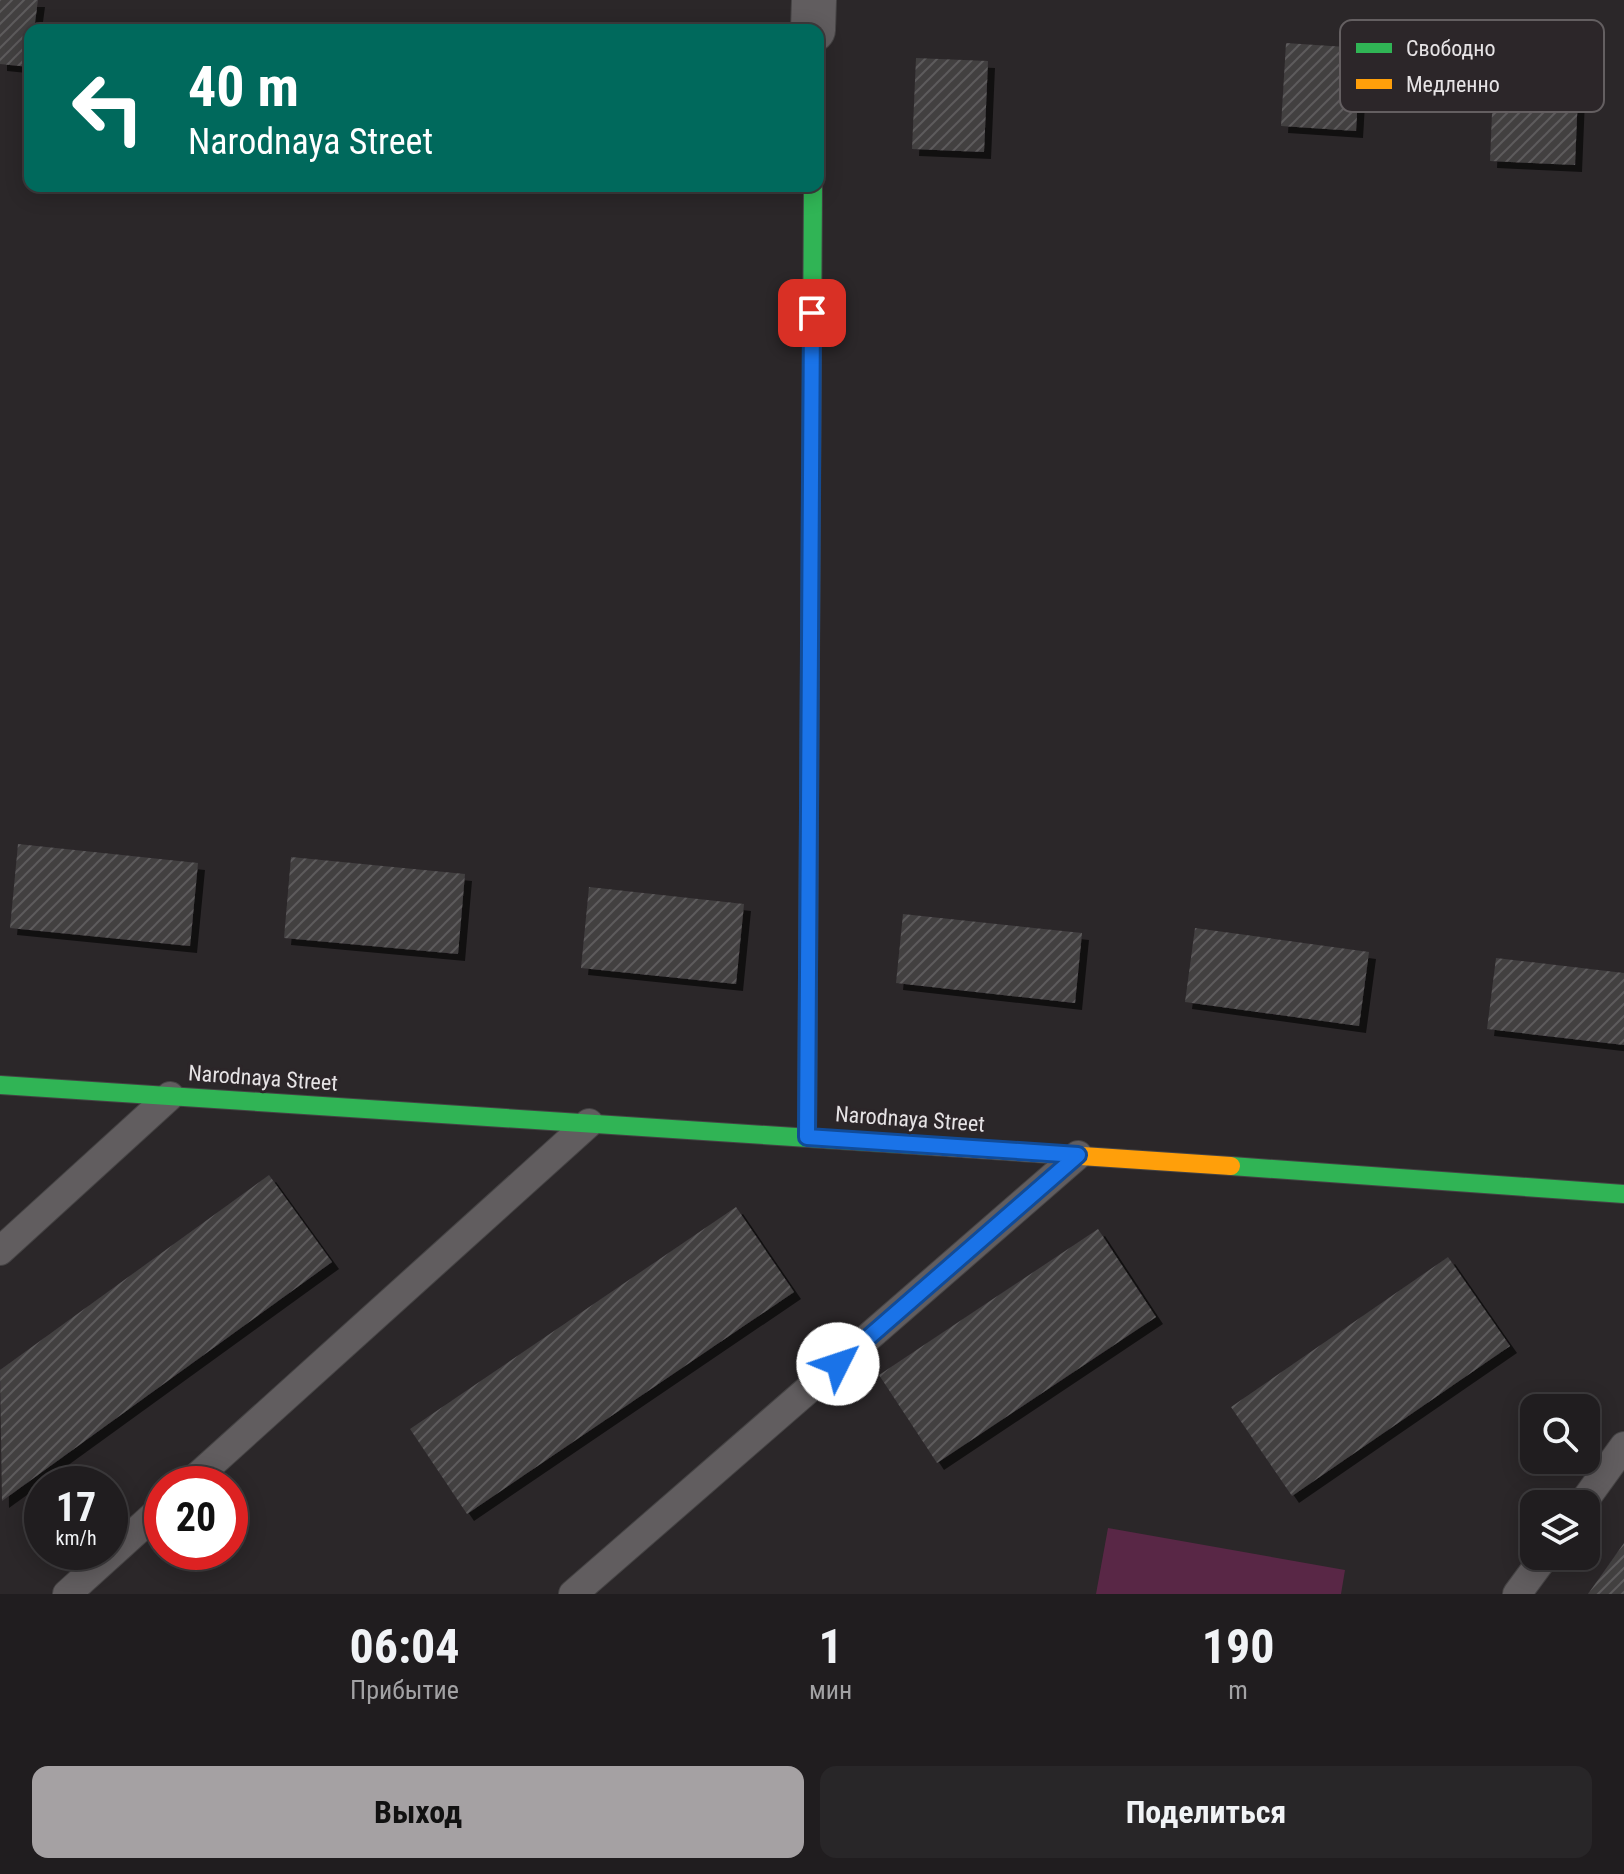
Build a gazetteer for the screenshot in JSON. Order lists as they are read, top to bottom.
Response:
{
  "streets": {
    "main road": ["Narodnaya Street"]
  },
  "legend": ["Свободно", "Медленно"],
  "page": {
    "turn": ["40 m", "Narodnaya Street"],
    "speed": "17 km/h",
    "limit": "20",
    "eta": [
      "06:04",
      "Прибытие",
      "1",
      "мин",
      "190",
      "m"
    ],
    "buttons": ["Выход", "Поделиться"]
  }
}
